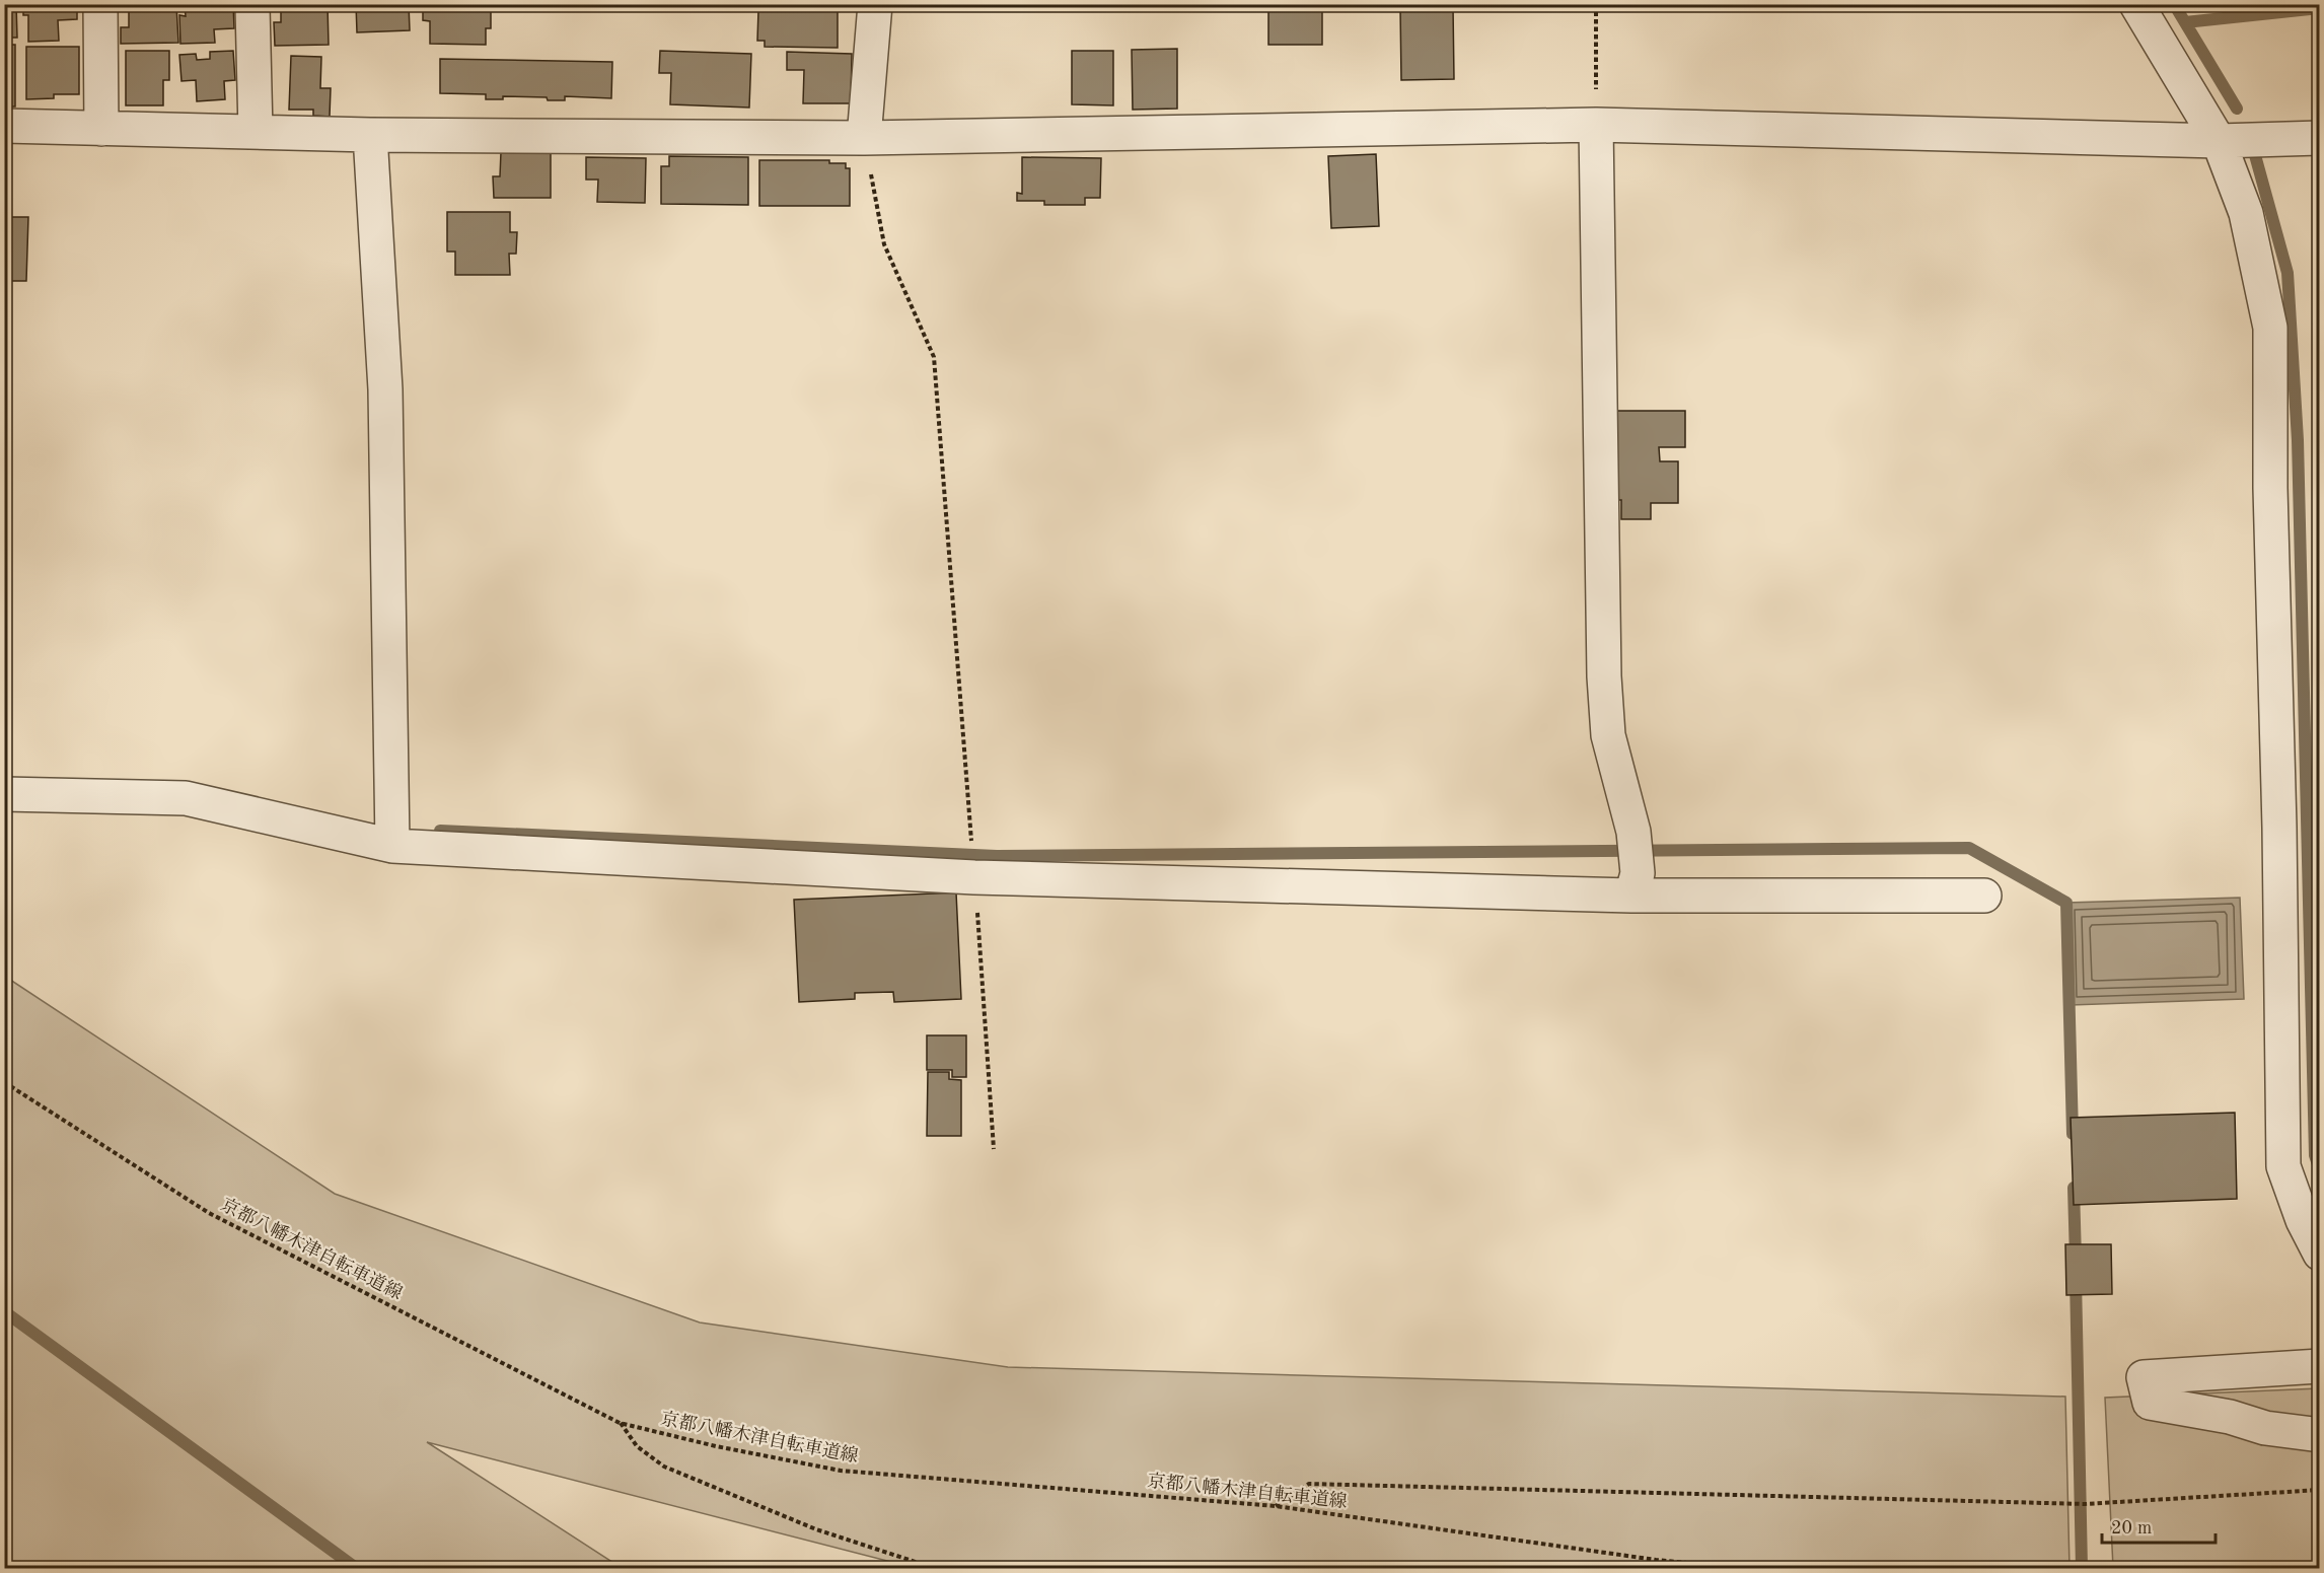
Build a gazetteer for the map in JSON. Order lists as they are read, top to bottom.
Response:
{
  "streets": {
    "path": ["京都八幡木津自転車道線"]
  },
  "scale_bar": "20 m"
}
